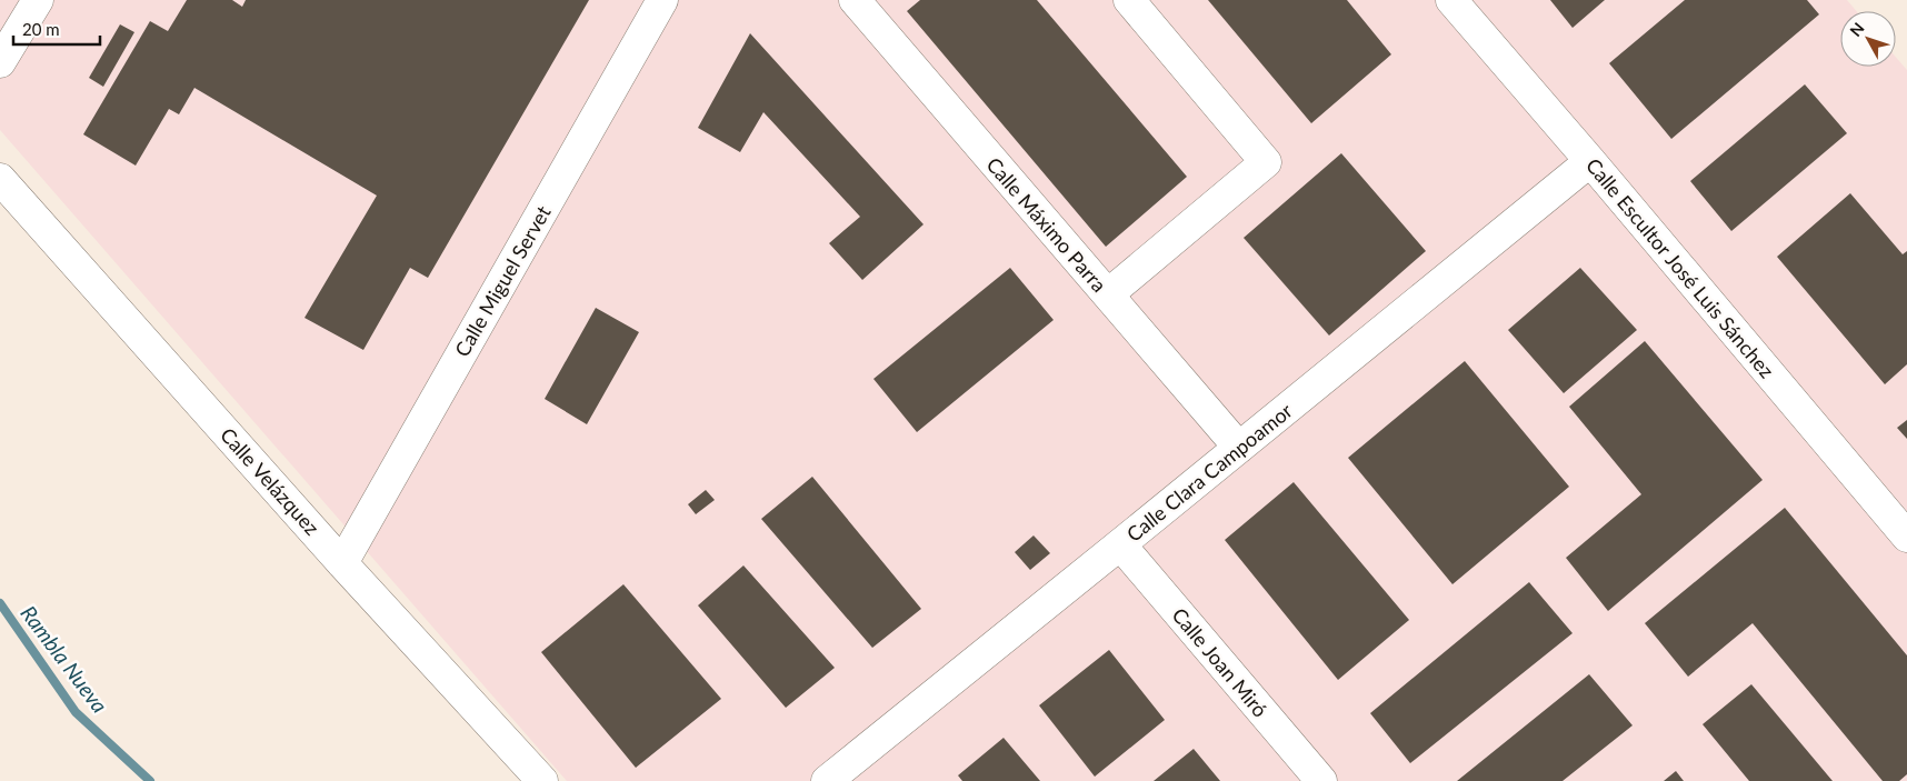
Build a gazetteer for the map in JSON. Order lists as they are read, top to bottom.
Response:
{
  "streets": {
    "street": [
      "Calle Máximo Parra",
      "Calle Escultor José Luis Sánchez",
      "Calle Miguel Servet",
      "Calle Clara Campoamor",
      "Calle Velázquez",
      "Calle Joan Miró"
    ]
  },
  "crossings": [
    ["Calle Máximo Parra", "Calle Clara Campoamor"],
    ["Calle Escultor José Luis Sánchez", "Calle Clara Campoamor"],
    ["Calle Miguel Servet", "Calle Velázquez"],
    ["Calle Clara Campoamor", "Calle Joan Miró"]
  ],
  "water": ["Rambla Nueva"],
  "scale_bar": "20 m",
  "north": "top left"
}
